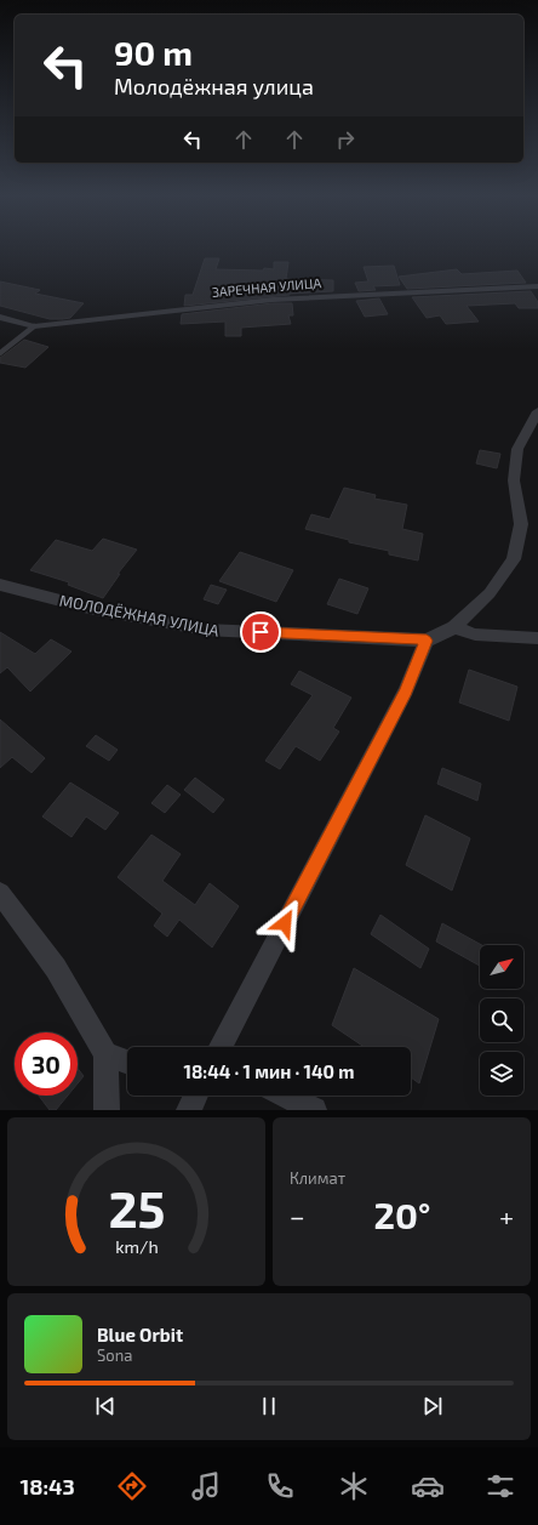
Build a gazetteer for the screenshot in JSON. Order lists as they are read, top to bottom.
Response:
{
  "streets": {
    "street": ["ЗАРЕЧНАЯ УЛИЦА", "МОЛОДЁЖНАЯ УЛИЦА"]
  },
  "north": "top right",
  "page": {
    "turn": ["90 m", "Молодёжная улица"],
    "limit": "30",
    "trip": "18:44 · 1 мин · 140 m",
    "tile": "Климат",
    "heat": ["−", "20°", "+"],
    "song": ["Blue Orbit", "Sona"],
    "tabs": "18:43",
    "gauge": ["25", "km/h"]
  }
}
